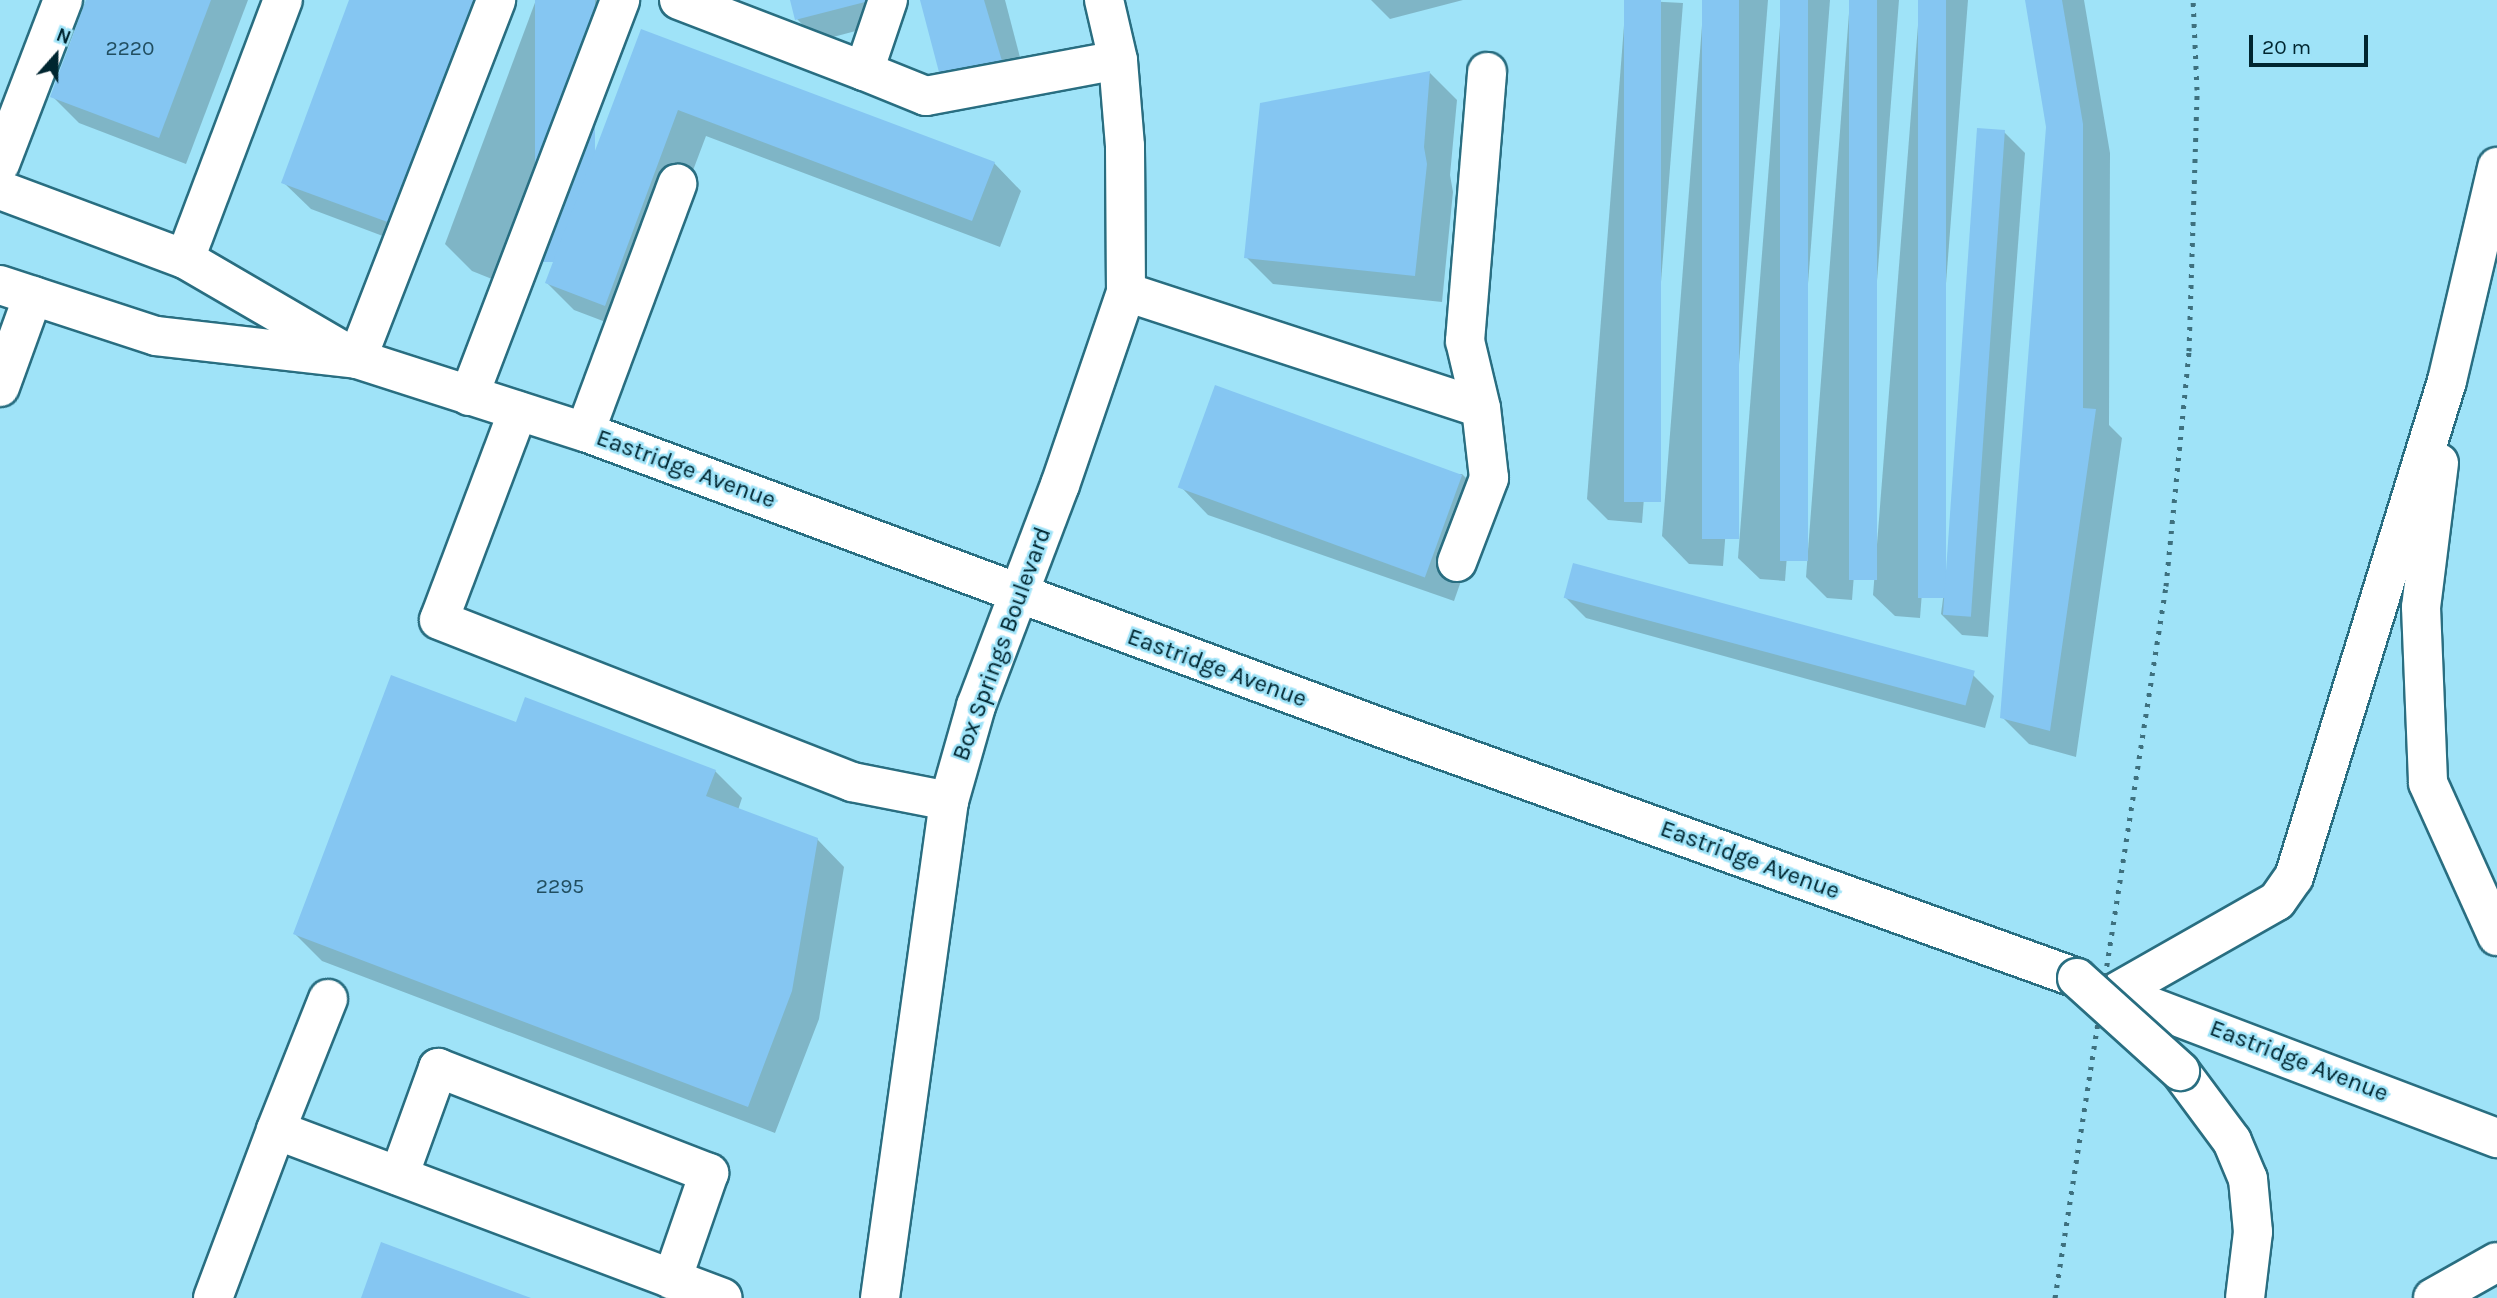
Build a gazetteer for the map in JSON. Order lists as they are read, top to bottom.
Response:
{
  "streets": {
    "main road": ["Eastridge Avenue", "Box Springs Boulevard"]
  },
  "crossings": [
    ["Eastridge Avenue", "Box Springs Boulevard"]
  ],
  "house_numbers": ["2220", "2295"],
  "scale_bar": "20 m",
  "north": "top"
}
